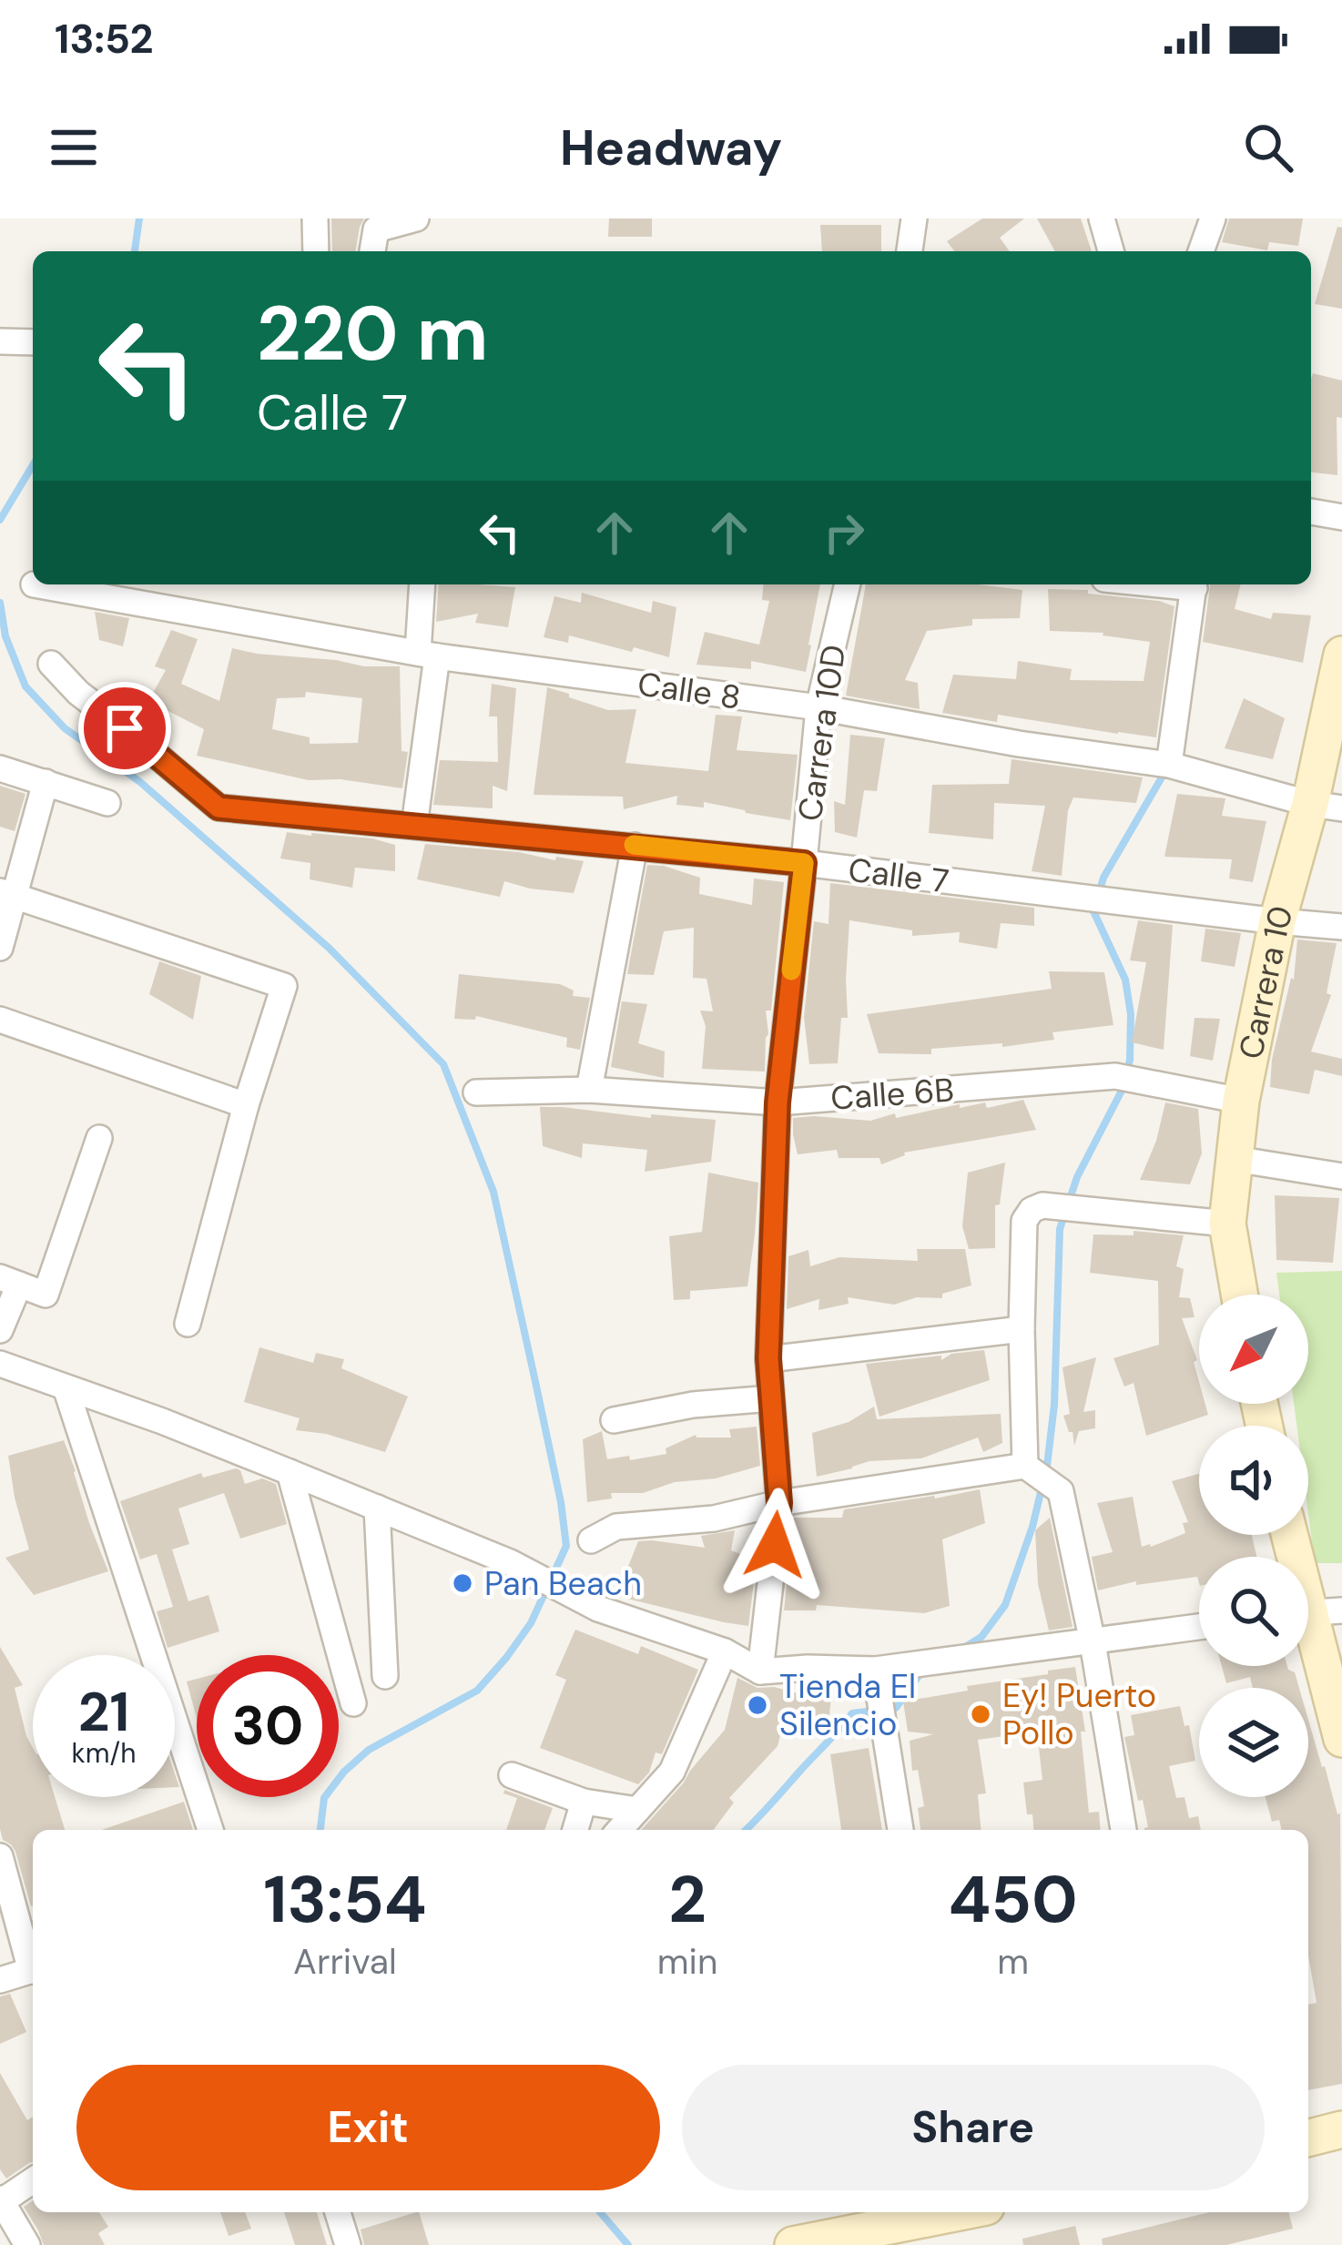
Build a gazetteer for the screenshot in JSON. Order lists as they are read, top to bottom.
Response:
{
  "streets": {
    "street": [
      "Calle 8",
      "Carrera 10D",
      "Calle 7",
      "Carrera 10",
      "Calle 6B"
    ]
  },
  "crossings": [
    ["Calle 8", "Carrera 10D"],
    ["Calle 8", "Carrera 10"],
    ["Carrera 10D", "Calle 7"],
    ["Carrera 10D", "Calle 6B"],
    ["Calle 7", "Carrera 10"],
    ["Carrera 10", "Calle 6B"]
  ],
  "places": ["Pan Beach", "Tienda El Silencio", "Ey! Puerto Pollo"],
  "north": "bottom left",
  "page": {
    "status": "13:52",
    "header": "Headway",
    "turn": ["220 m", "Calle 7"],
    "speed": "21 km/h",
    "limit": "30",
    "eta": [
      "13:54",
      "Arrival",
      "2",
      "min",
      "450",
      "m"
    ],
    "buttons": ["Exit", "Share"]
  }
}
